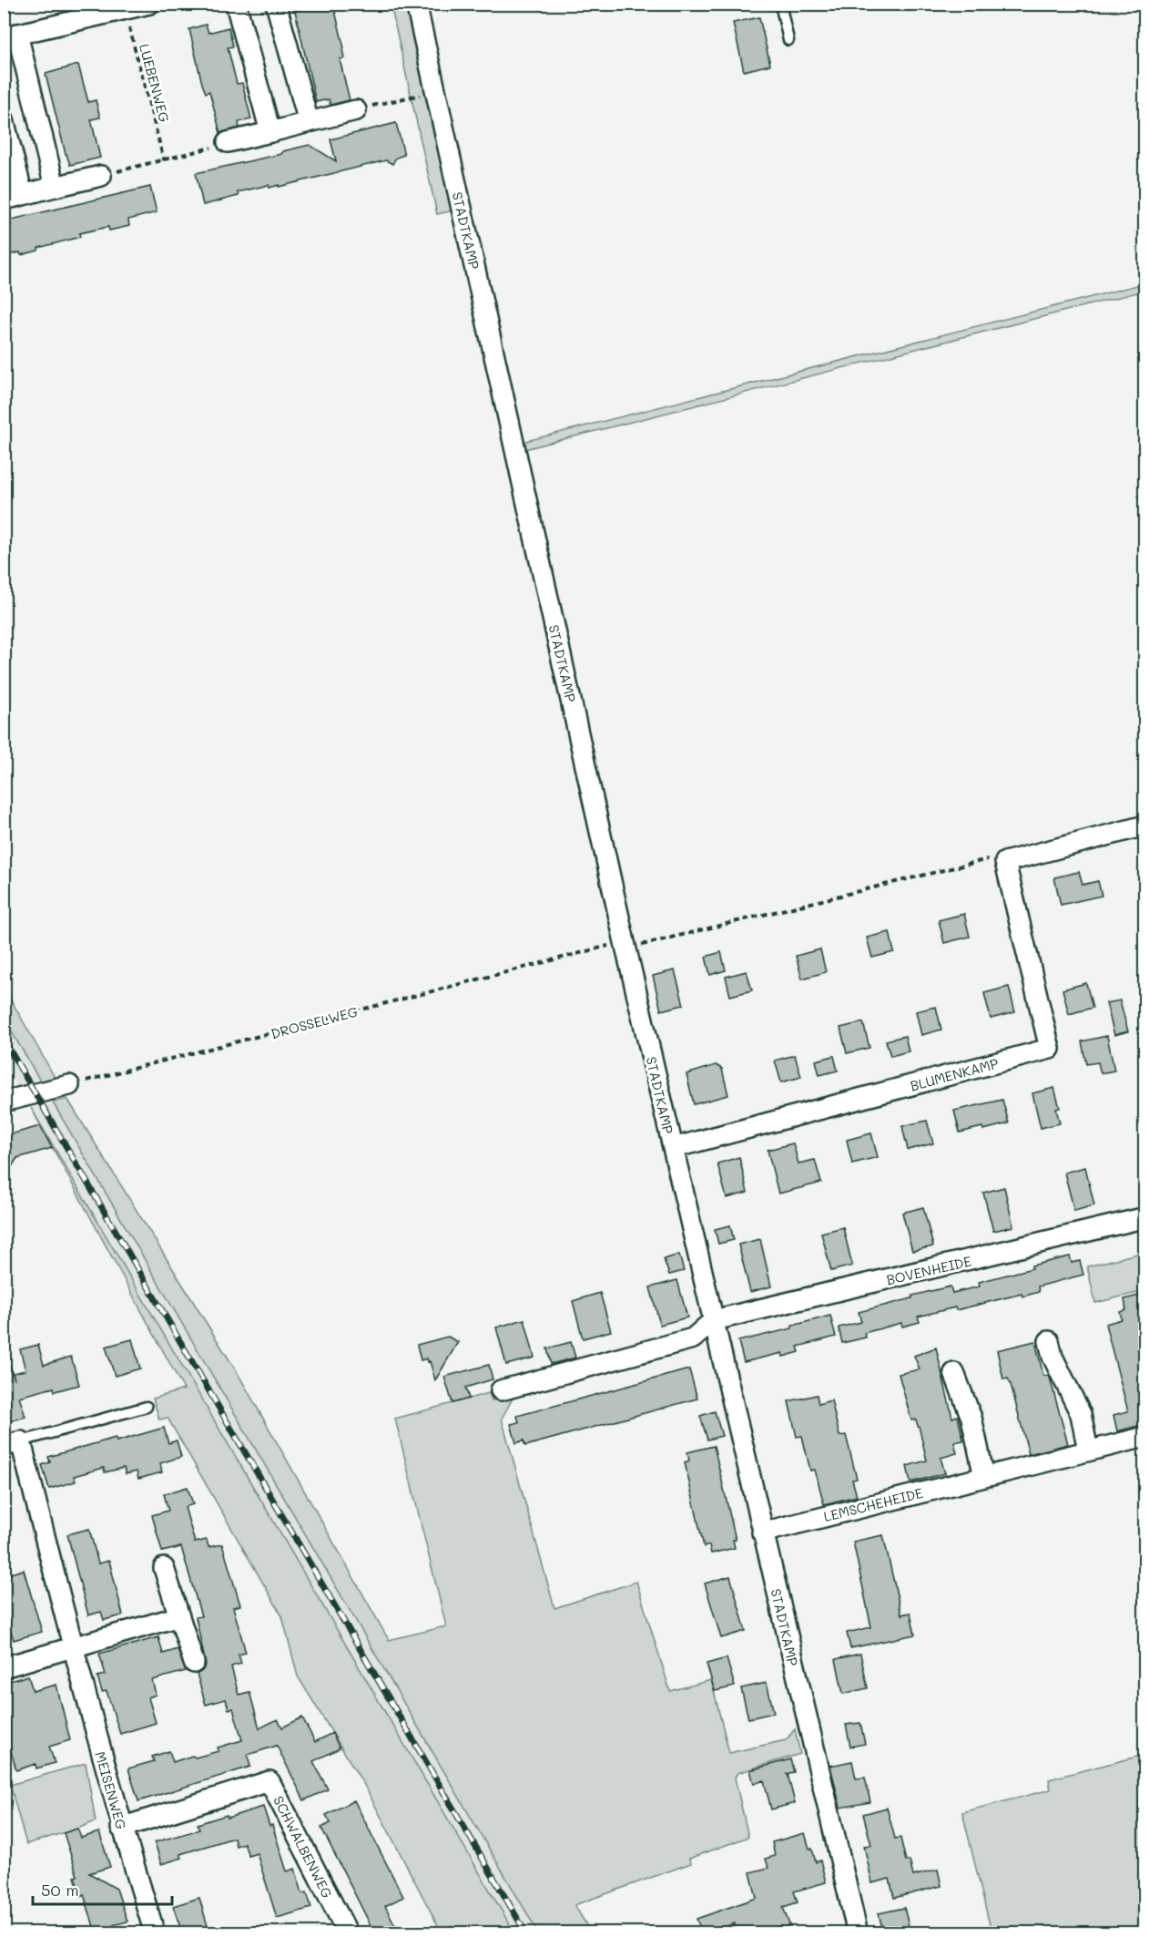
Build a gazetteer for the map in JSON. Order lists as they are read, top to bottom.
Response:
{
  "streets": {
    "street": [
      "STADTKAMP",
      "BLUMENKAMP",
      "BOVENHEIDE",
      "LEMSCHEHEIDE",
      "MEISENWEG",
      "SCHWALBENWEG"
    ],
    "path": ["LUEBENWEG", "DROSSELWEG"]
  },
  "crossings": [
    ["STADTKAMP", "DROSSELWEG"],
    ["STADTKAMP", "BLUMENKAMP"],
    ["STADTKAMP", "BOVENHEIDE"],
    ["STADTKAMP", "LEMSCHEHEIDE"],
    ["MEISENWEG", "SCHWALBENWEG"]
  ],
  "scale_bar": "50 m"
}
